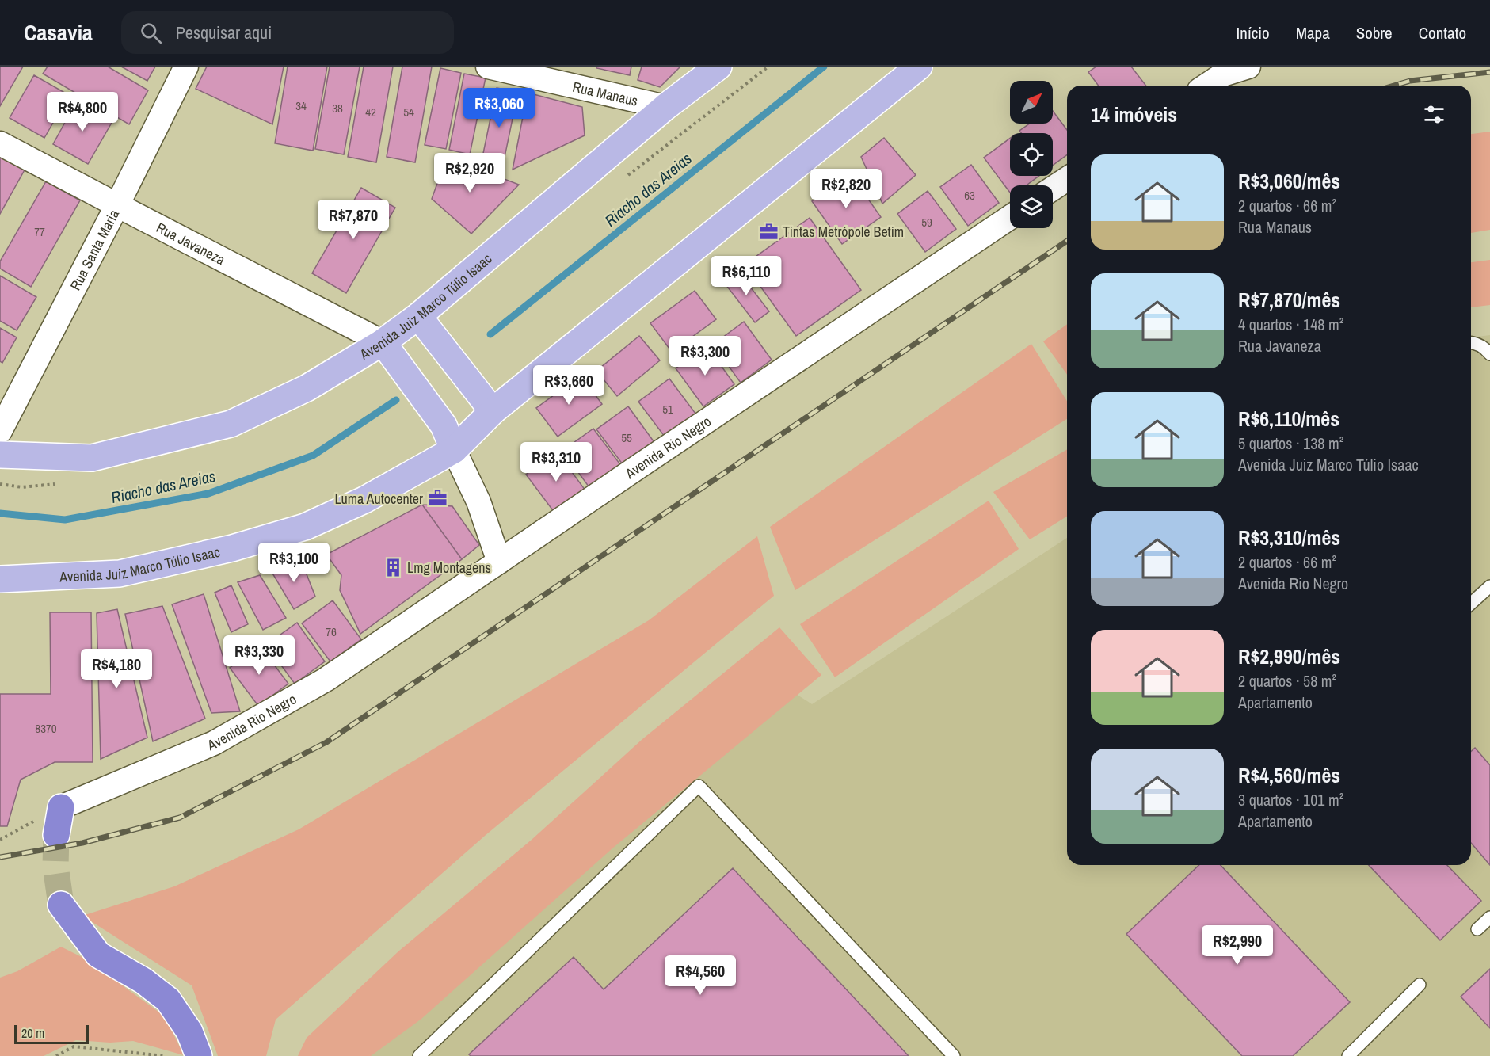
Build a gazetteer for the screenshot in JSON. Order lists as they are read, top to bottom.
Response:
{
  "streets": {
    "main road": ["Avenida Juiz Marco Túlio Isaac"],
    "street": [
      "Rua Manaus",
      "Rua Javaneza",
      "Rua Santa Maria",
      "Avenida Rio Negro"
    ]
  },
  "crossings": [
    ["Rua Manaus", "Avenida Juiz Marco Túlio Isaac"],
    ["Rua Javaneza", "Rua Santa Maria"],
    ["Rua Javaneza", "Avenida Juiz Marco Túlio Isaac"]
  ],
  "water": ["Riacho das Areias"],
  "places": {
    "office": ["Tintas Metrópole Betim", "Luma Autocenter"],
    "building": ["Lmg Montagens"]
  },
  "house_numbers": [
    "34",
    "38",
    "42",
    "54",
    "63",
    "59",
    "77",
    "51",
    "55",
    "76",
    "8370"
  ],
  "scale_bar": "20 m",
  "north": "top right",
  "page": {
    "header": "Casavia",
    "search": "Pesquisar aqui",
    "nav": [
      "Início",
      "Mapa",
      "Sobre",
      "Contato"
    ],
    "heading": "14 imóveis",
    "price": [
      "R$3,060",
      "R$4,800",
      "R$2,920",
      "R$2,820",
      "R$7,870",
      "R$6,110",
      "R$3,300",
      "R$3,660",
      "R$3,310",
      "R$3,100",
      "R$3,330",
      "R$4,180",
      "R$2,990",
      "R$4,560"
    ],
    "list": [
      {
        "name": "R$3,060/mês",
        "note": "2 quartos · 66 m² · Rua Manaus"
      },
      {
        "name": "R$7,870/mês",
        "note": "4 quartos · 148 m² · Rua Javaneza"
      },
      {
        "name": "R$6,110/mês",
        "note": "5 quartos · 138 m² · Avenida Juiz Marco Túlio Isaac"
      },
      {
        "name": "R$3,310/mês",
        "note": "2 quartos · 66 m² · Avenida Rio Negro"
      },
      {
        "name": "R$2,990/mês",
        "note": "2 quartos · 58 m² · Apartamento"
      },
      {
        "name": "R$4,560/mês",
        "note": "3 quartos · 101 m² · Apartamento"
      }
    ],
    "scale": "20 m"
  }
}
